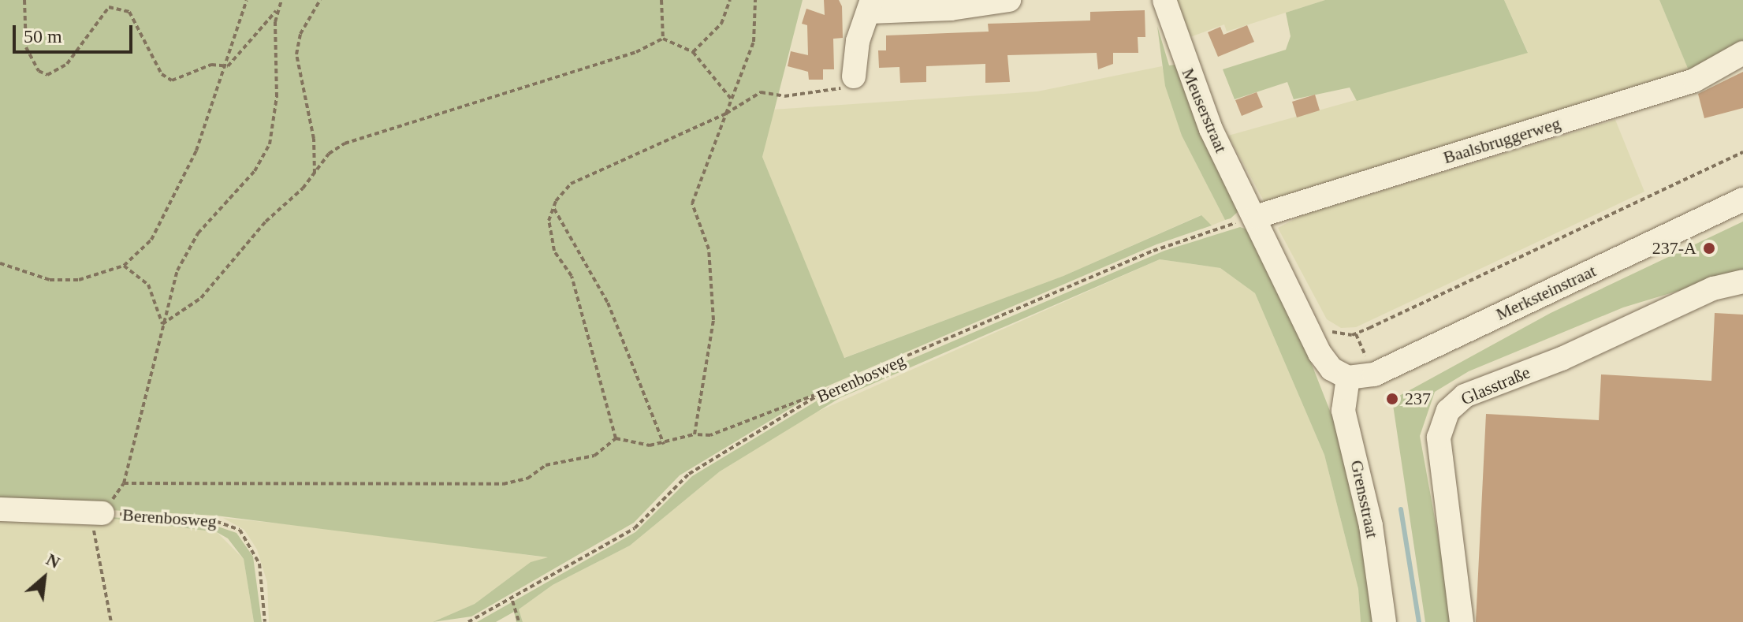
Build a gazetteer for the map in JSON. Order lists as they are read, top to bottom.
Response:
{
  "streets": {
    "street": [
      "Meuserstraat",
      "Baalsbruggerweg",
      "Merksteinstraat",
      "Glasstraße",
      "Grensstraat"
    ],
    "path": ["Berenbosweg"]
  },
  "crossings": [
    ["Meuserstraat", "Baalsbruggerweg"],
    ["Meuserstraat", "Berenbosweg"],
    ["Baalsbruggerweg", "Berenbosweg"],
    ["Merksteinstraat", "Grensstraat"]
  ],
  "places": ["237-A", "237"],
  "scale_bar": "50 m",
  "north": "top right"
}
